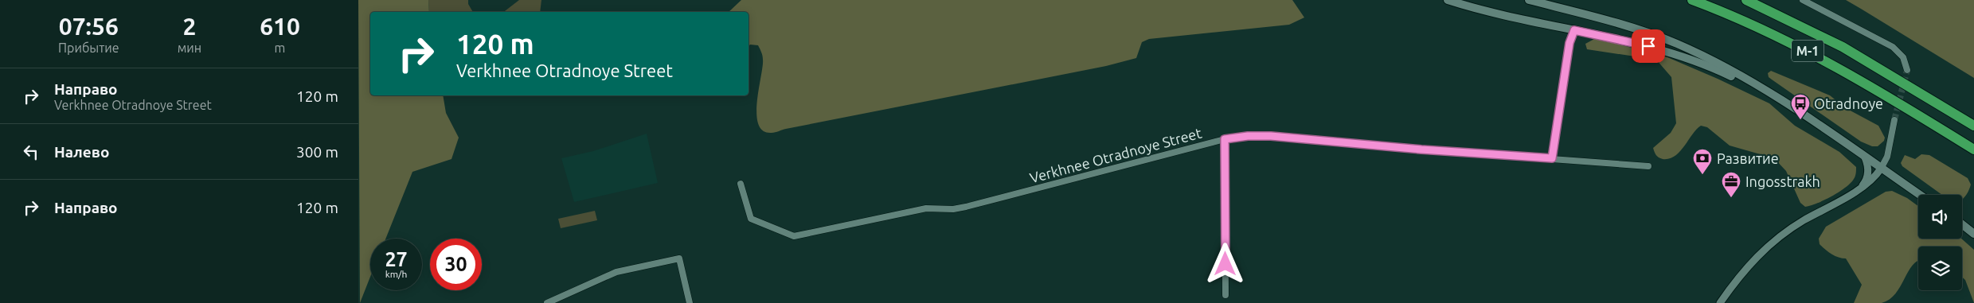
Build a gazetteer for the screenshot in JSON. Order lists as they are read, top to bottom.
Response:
{
  "streets": {
    "highway": ["М-1"],
    "street": ["Verkhnee Otradnoye Street"]
  },
  "places": {
    "bus stop": ["Otradnoye"],
    "bank": ["Развитие"],
    "office": ["Ingosstrakh"]
  },
  "page": {
    "eta": [
      "07:56",
      "Прибытие",
      "2",
      "мин",
      "610",
      "m"
    ],
    "turn": ["120 m", "Verkhnee Otradnoye Street"],
    "list": [
      {
        "name": "Направо",
        "note": "Verkhnee Otradnoye Street",
        "value": "120 m"
      },
      {
        "name": "Налево",
        "value": "300 m"
      },
      {
        "name": "Направо",
        "value": "120 m"
      }
    ],
    "speed": "27 km/h",
    "limit": "30"
  }
}
